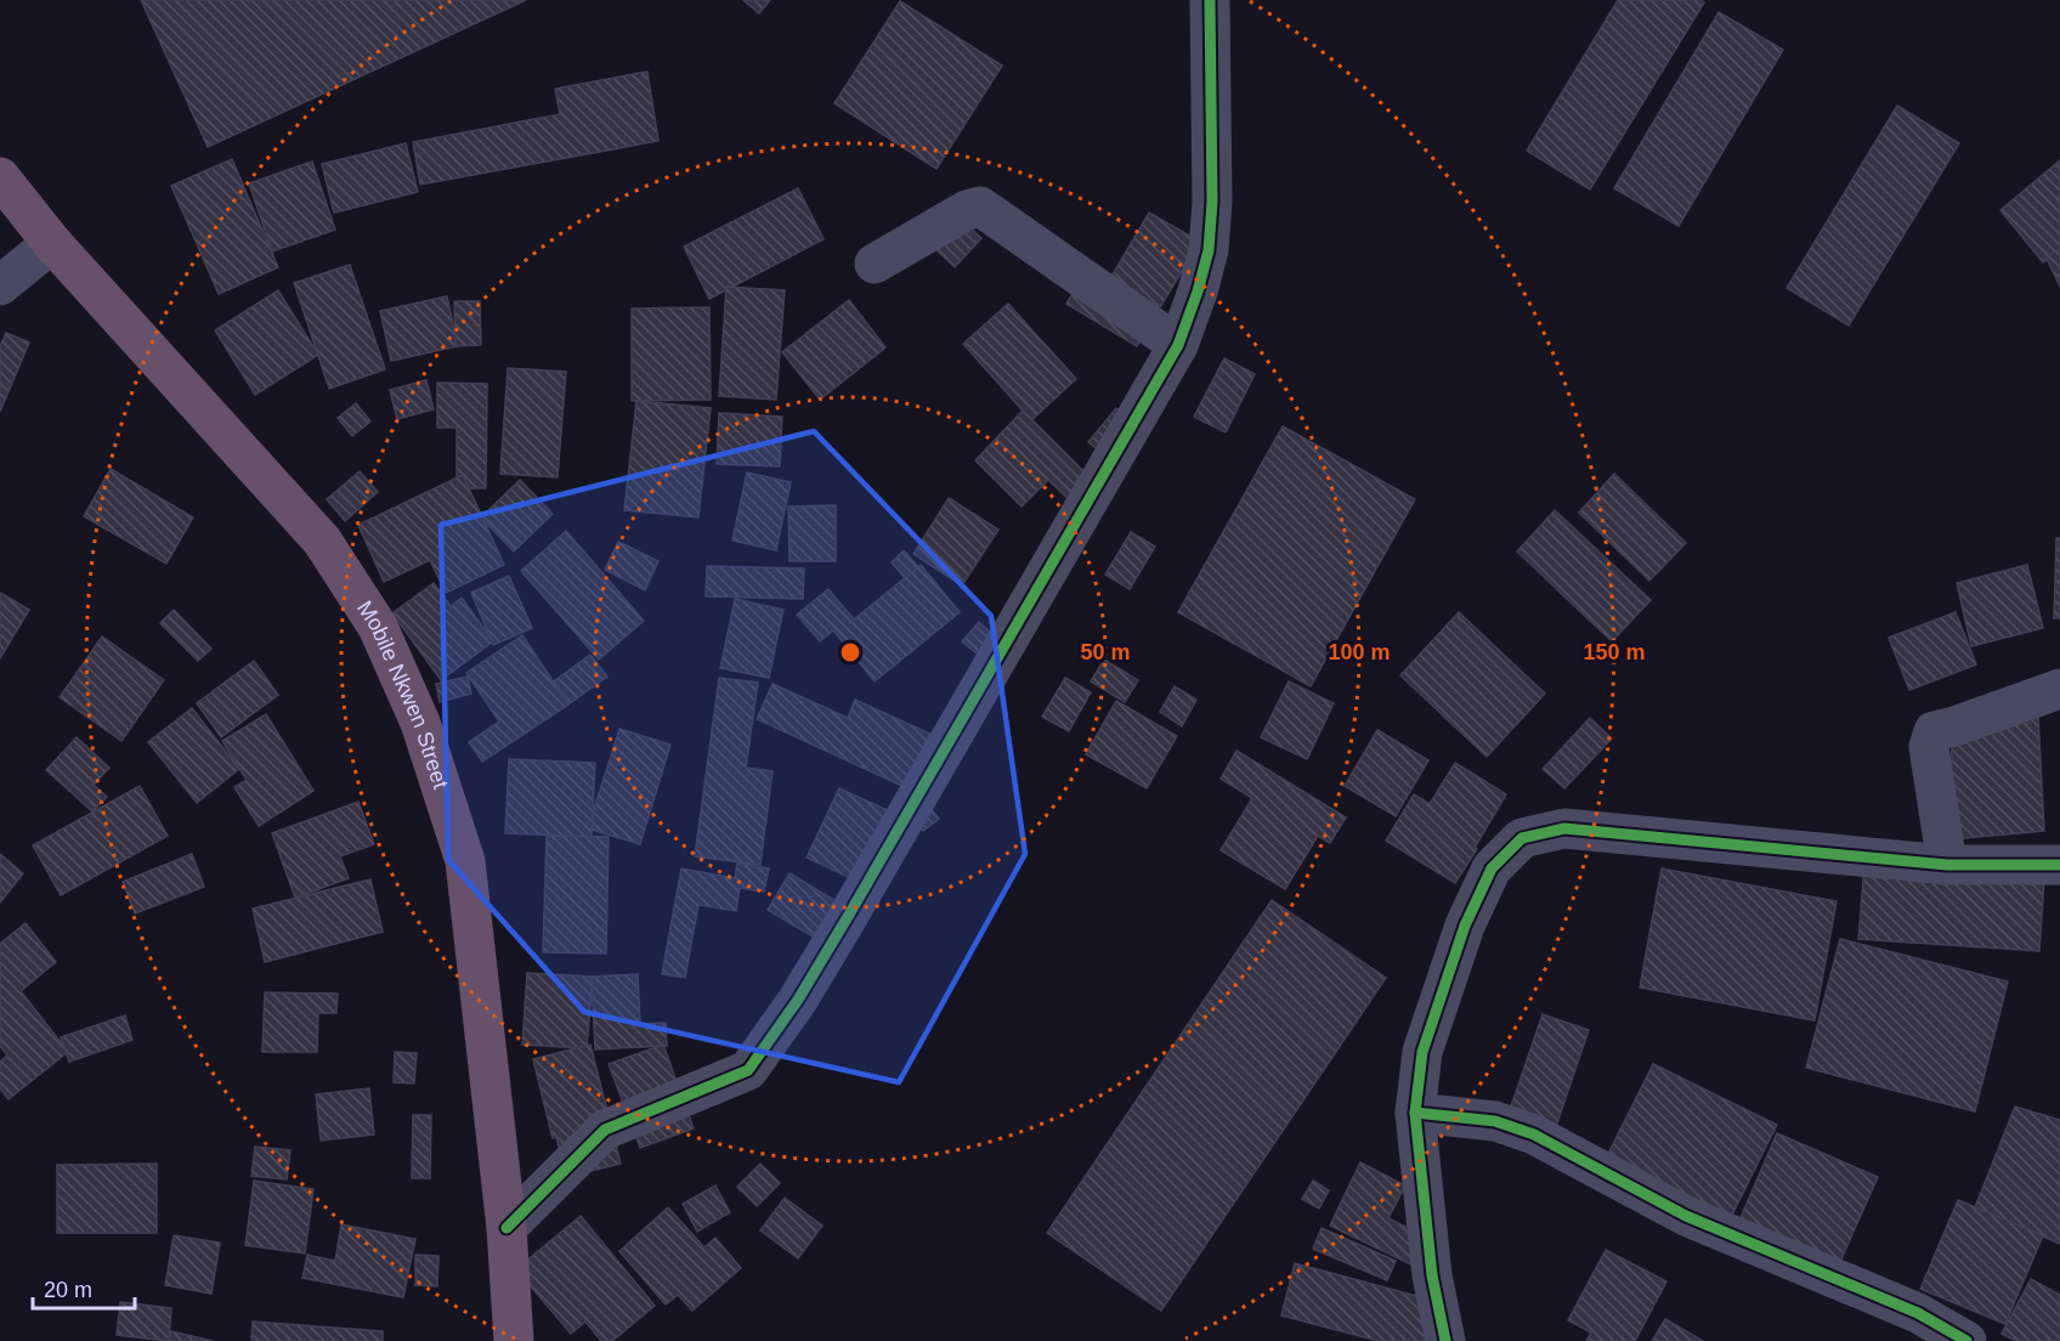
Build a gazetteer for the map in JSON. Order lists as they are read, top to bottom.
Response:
{
  "streets": {
    "highway": ["Mobile Nkwen Street"]
  },
  "scale_bar": "20 m",
  "rings": ["50 m", "100 m", "150 m"]
}
